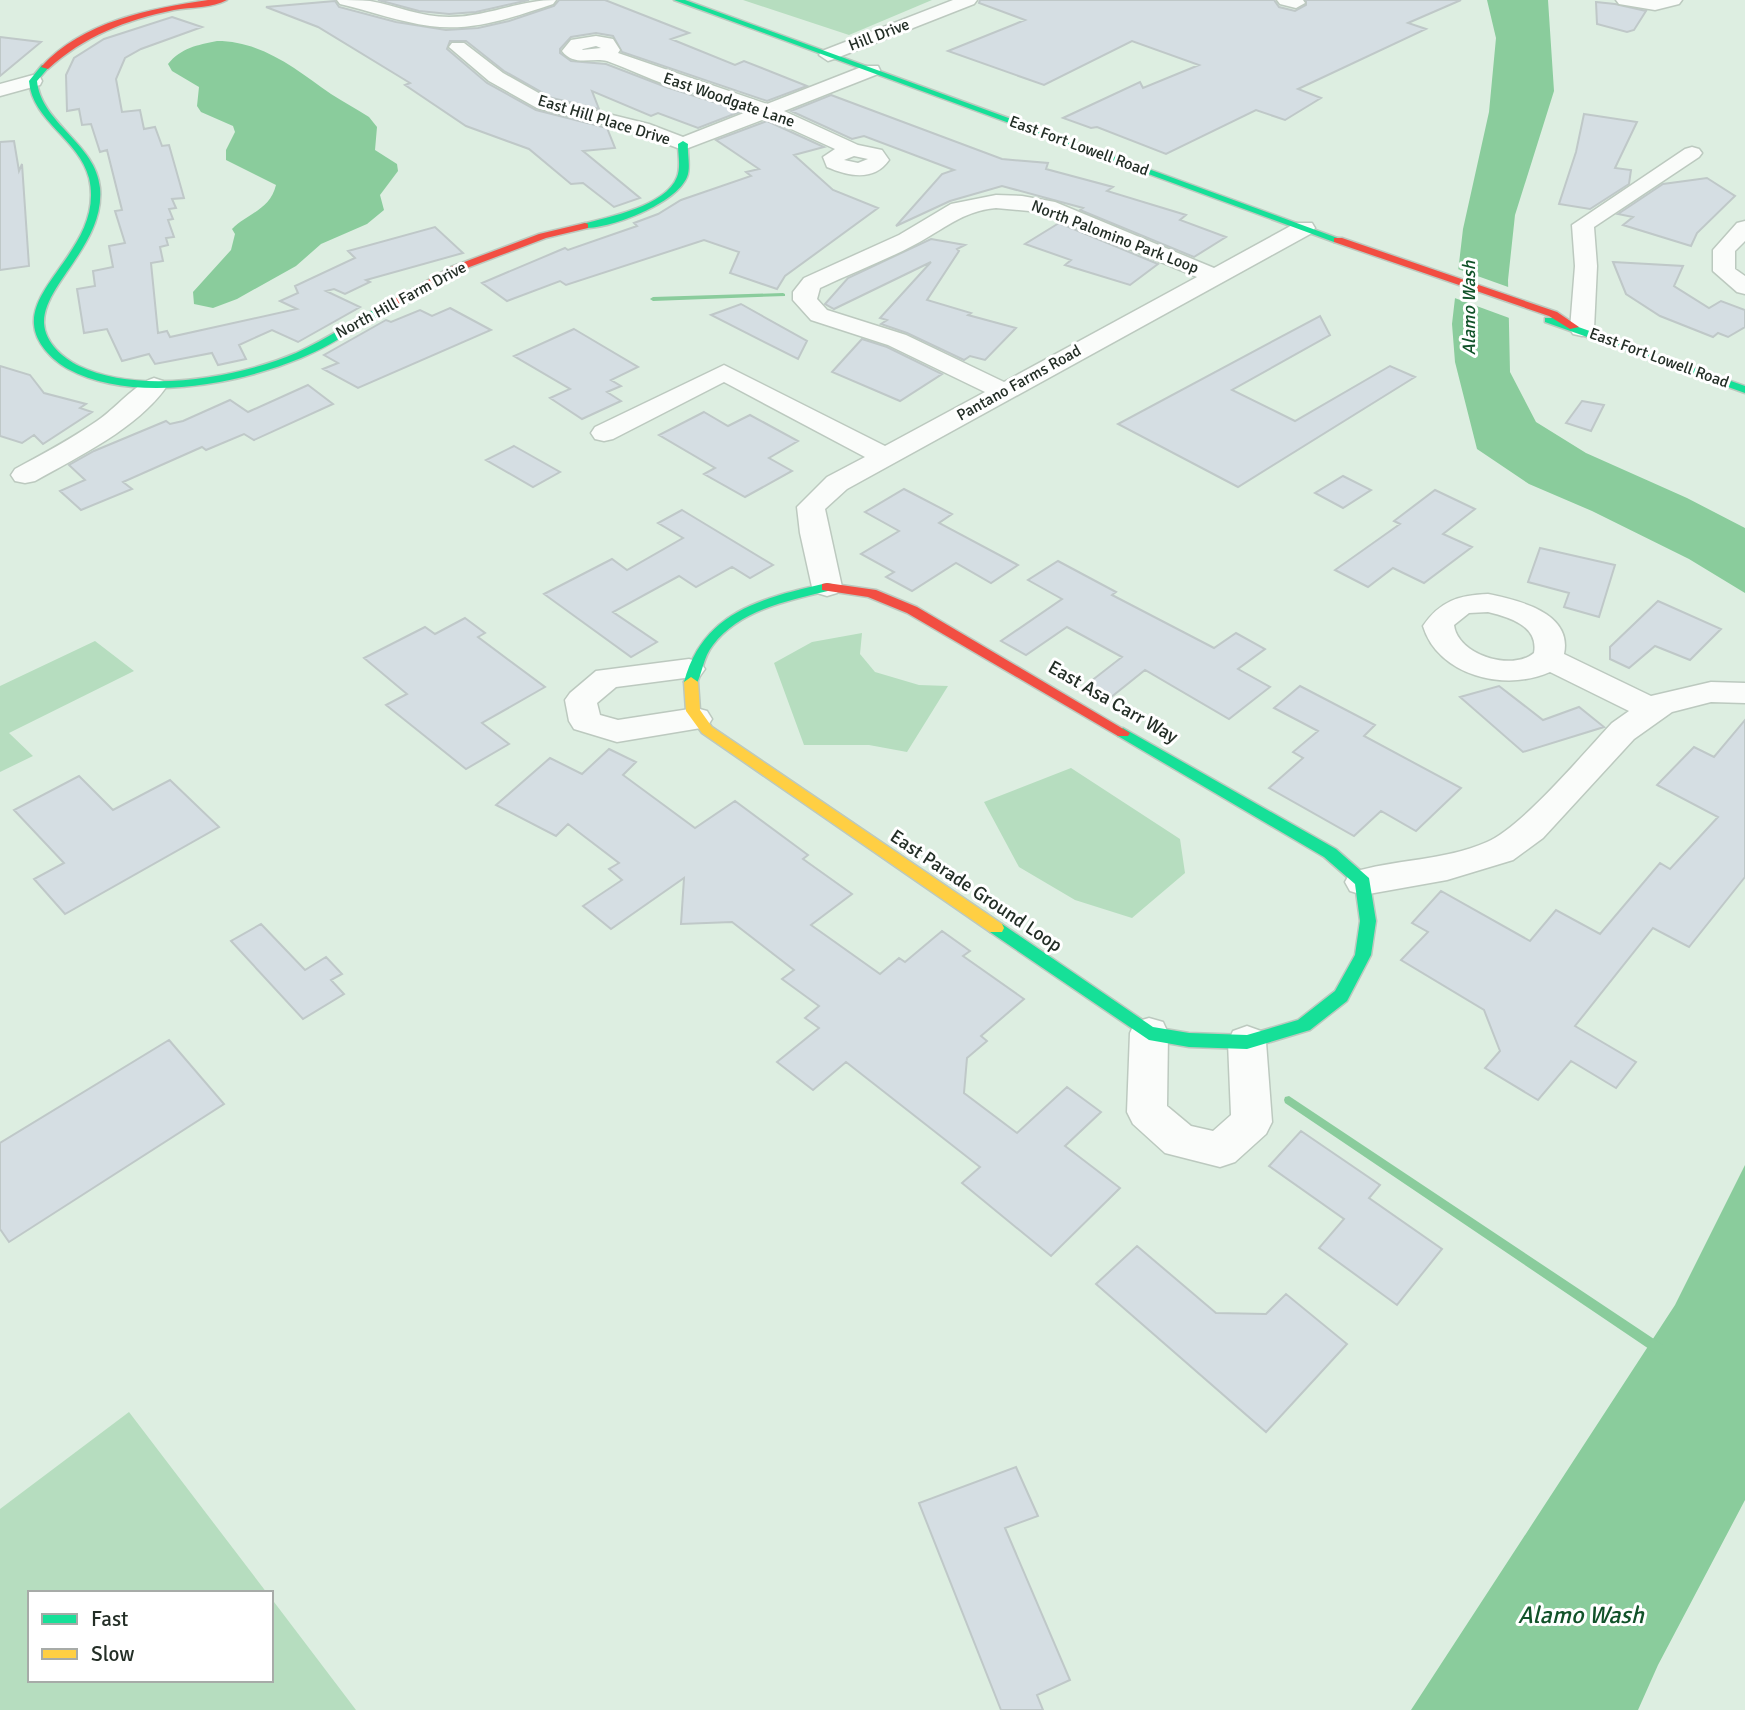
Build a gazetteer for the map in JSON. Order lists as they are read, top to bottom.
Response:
{
  "streets": {
    "street": [
      "Hill Drive",
      "East Woodgate Lane",
      "East Hill Place Drive",
      "East Fort Lowell Road",
      "North Palomino Park Loop",
      "North Hill Farm Drive",
      "Pantano Farms Road",
      "East Asa Carr Way",
      "East Parade Ground Loop"
    ]
  },
  "crossings": [
    ["Hill Drive", "East Fort Lowell Road"],
    ["East Hill Place Drive", "North Hill Farm Drive"],
    ["East Fort Lowell Road", "Pantano Farms Road"],
    ["North Palomino Park Loop", "Pantano Farms Road"],
    ["Pantano Farms Road", "East Asa Carr Way"],
    ["East Asa Carr Way", "East Parade Ground Loop"]
  ],
  "water": ["Alamo Wash"],
  "legend": ["Fast", "Slow"]
}
